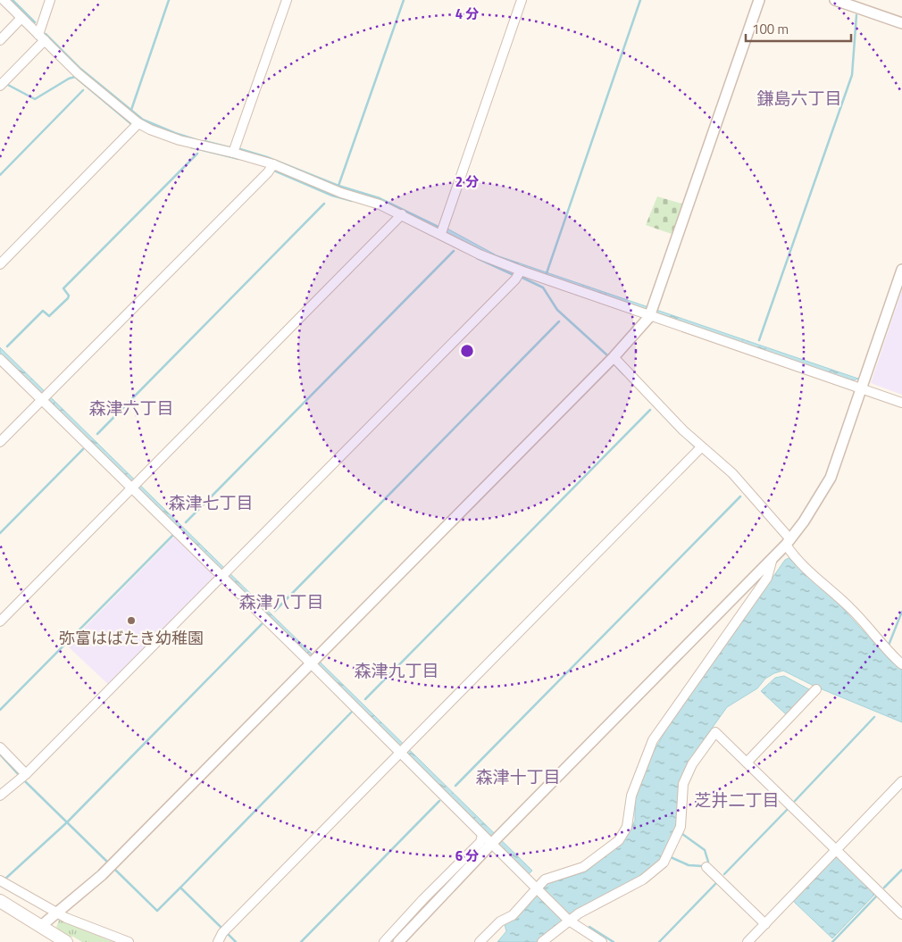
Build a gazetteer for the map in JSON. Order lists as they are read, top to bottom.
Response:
{
  "districts": [
    "鎌島六丁目",
    "森津六丁目",
    "森津七丁目",
    "森津八丁目",
    "森津九丁目",
    "森津十丁目",
    "芝井二丁目"
  ],
  "places": ["弥富はばたき幼稚園"],
  "scale_bar": "100 m",
  "rings": ["4 分", "2 分", "6 分"]
}
